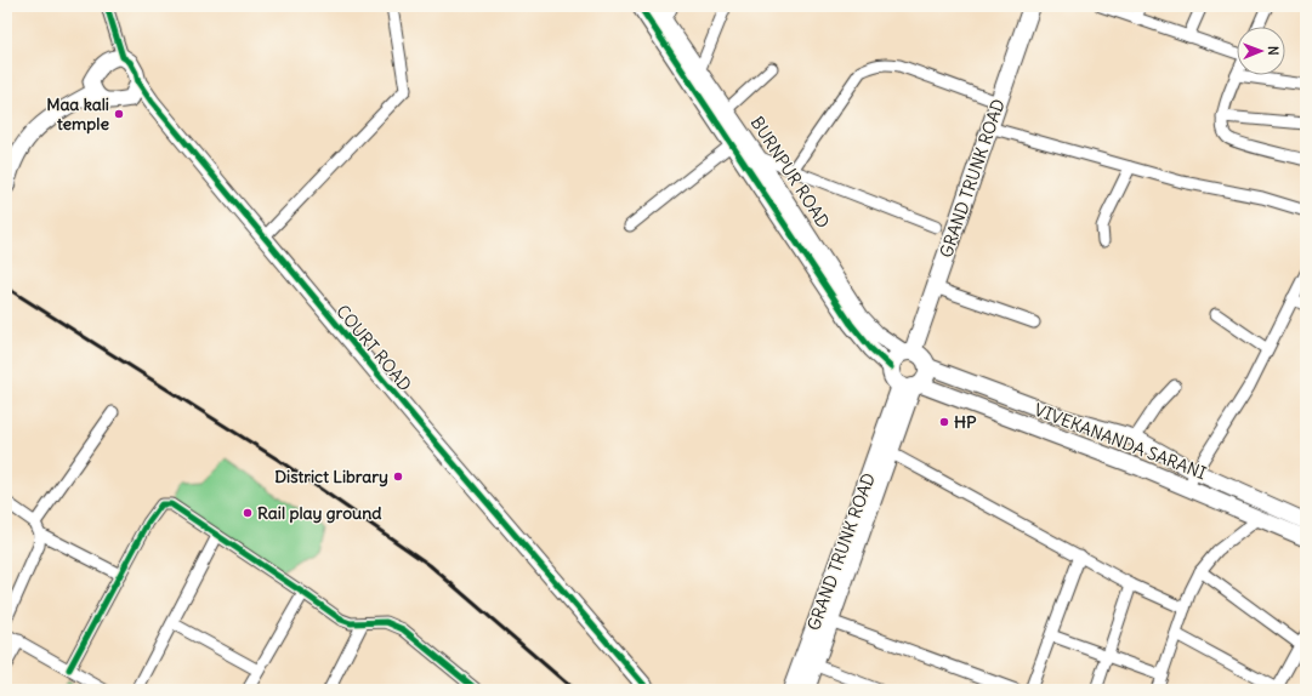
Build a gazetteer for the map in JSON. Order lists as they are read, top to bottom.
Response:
{
  "streets": {
    "main road": ["GRAND TRUNK ROAD"],
    "street": ["BURNPUR ROAD", "COURT ROAD", "VIVEKANANDA SARANI"]
  },
  "crossings": [
    ["BURNPUR ROAD", "GRAND TRUNK ROAD"],
    ["BURNPUR ROAD", "VIVEKANANDA SARANI"],
    ["GRAND TRUNK ROAD", "VIVEKANANDA SARANI"]
  ],
  "places": [
    "Maa kali temple",
    "HP",
    "District Library",
    "Rail play ground"
  ],
  "north": "right"
}
